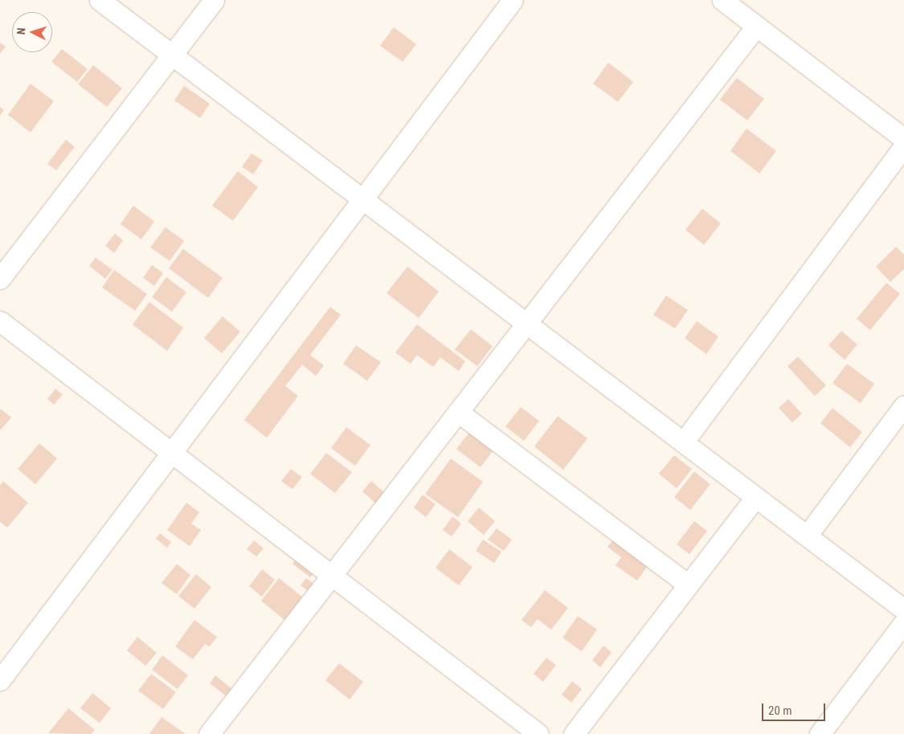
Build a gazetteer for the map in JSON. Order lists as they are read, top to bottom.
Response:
{
  "scale_bar": "20 m",
  "north": "left"
}
